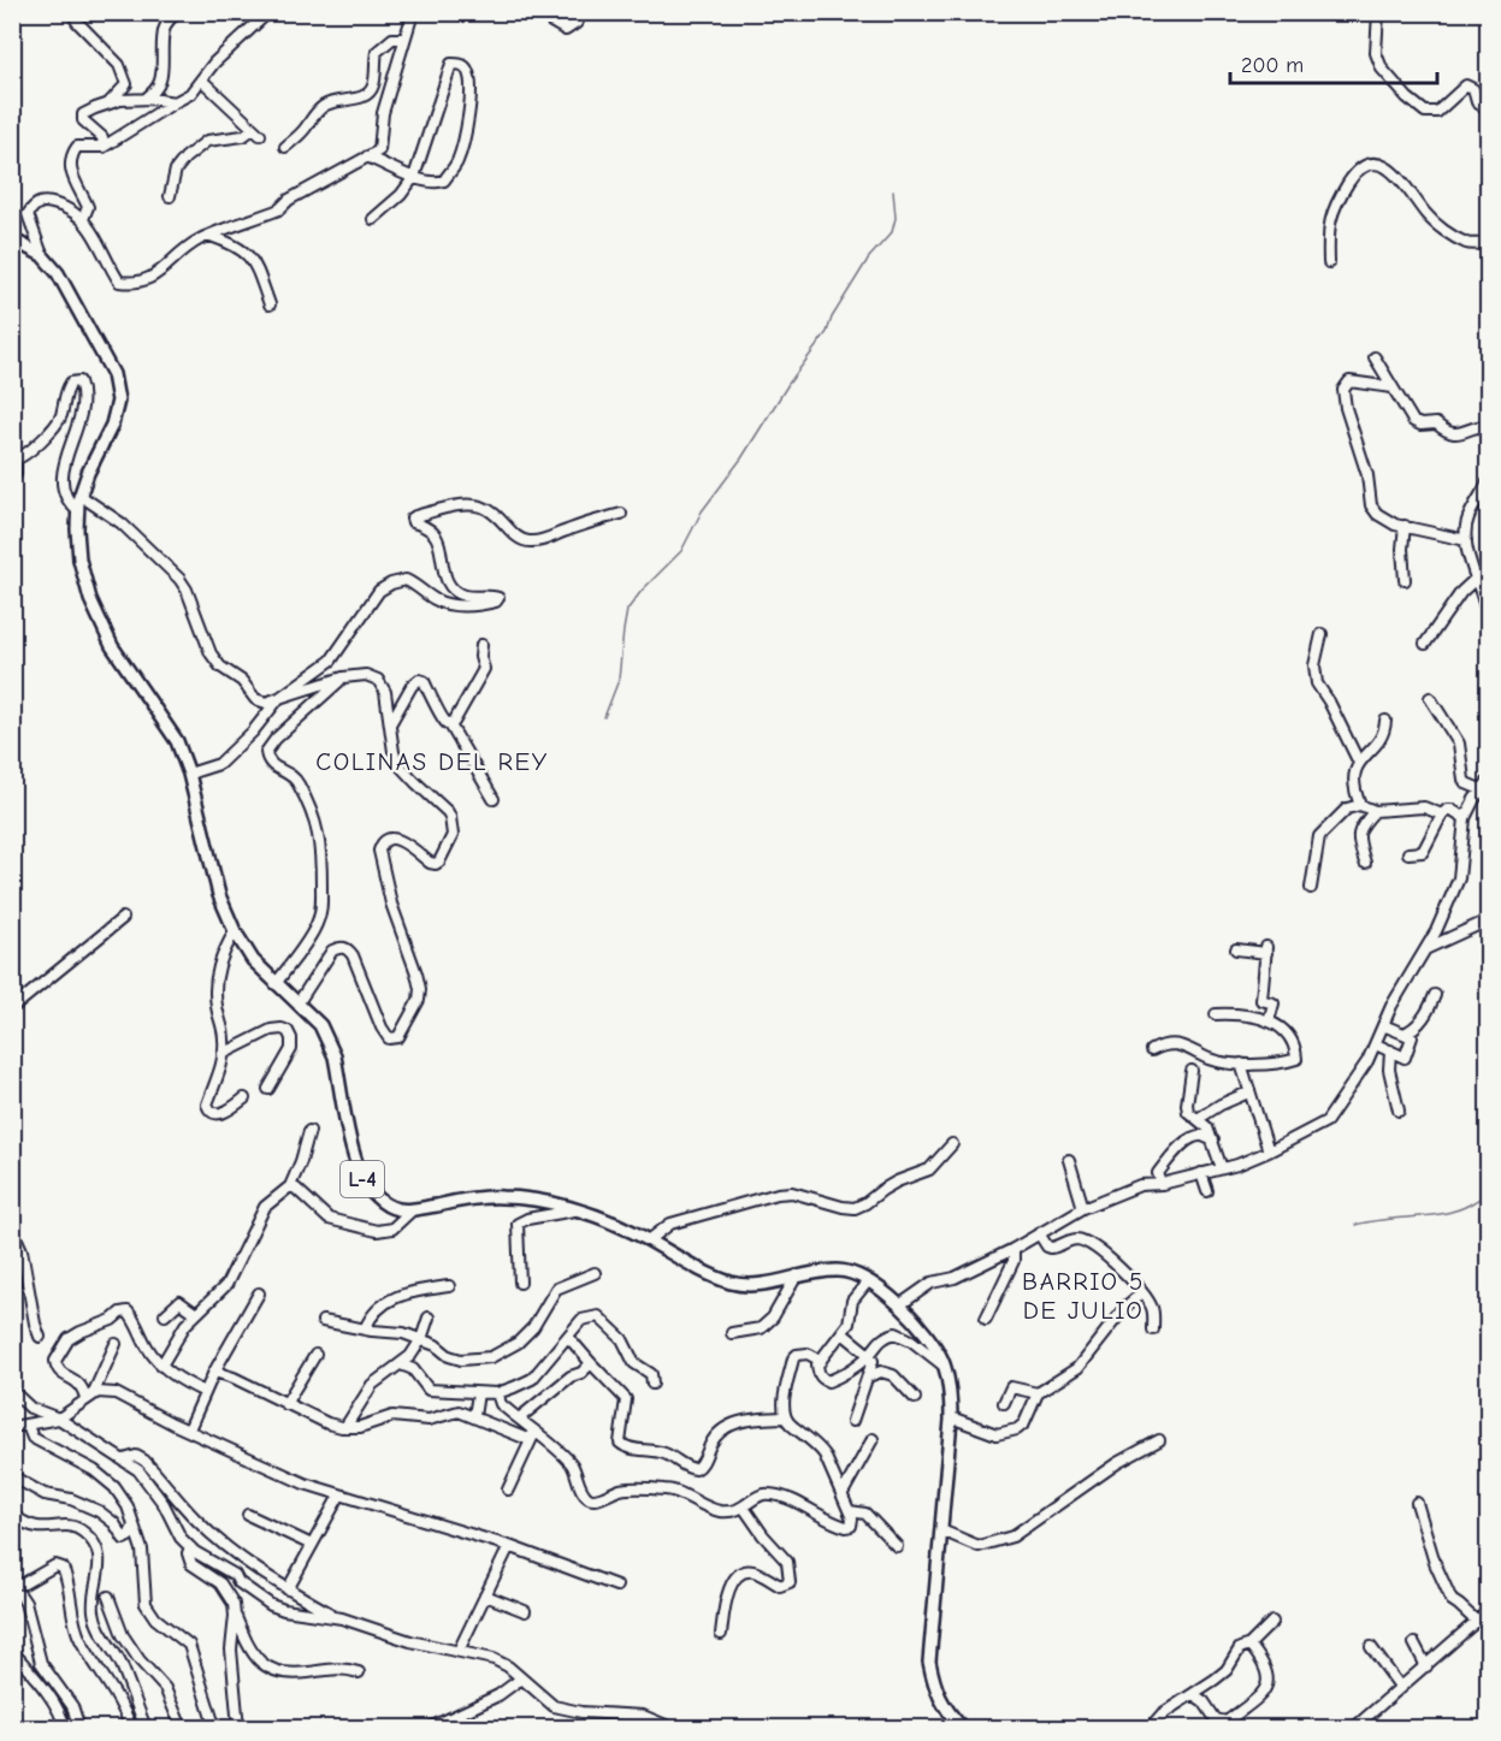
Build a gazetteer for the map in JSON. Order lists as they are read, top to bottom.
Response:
{
  "streets": {
    "main road": ["L-4"]
  },
  "districts": ["COLINAS DEL REY", "BARRIO 5 DE JULIO"],
  "scale_bar": "200 m"
}
